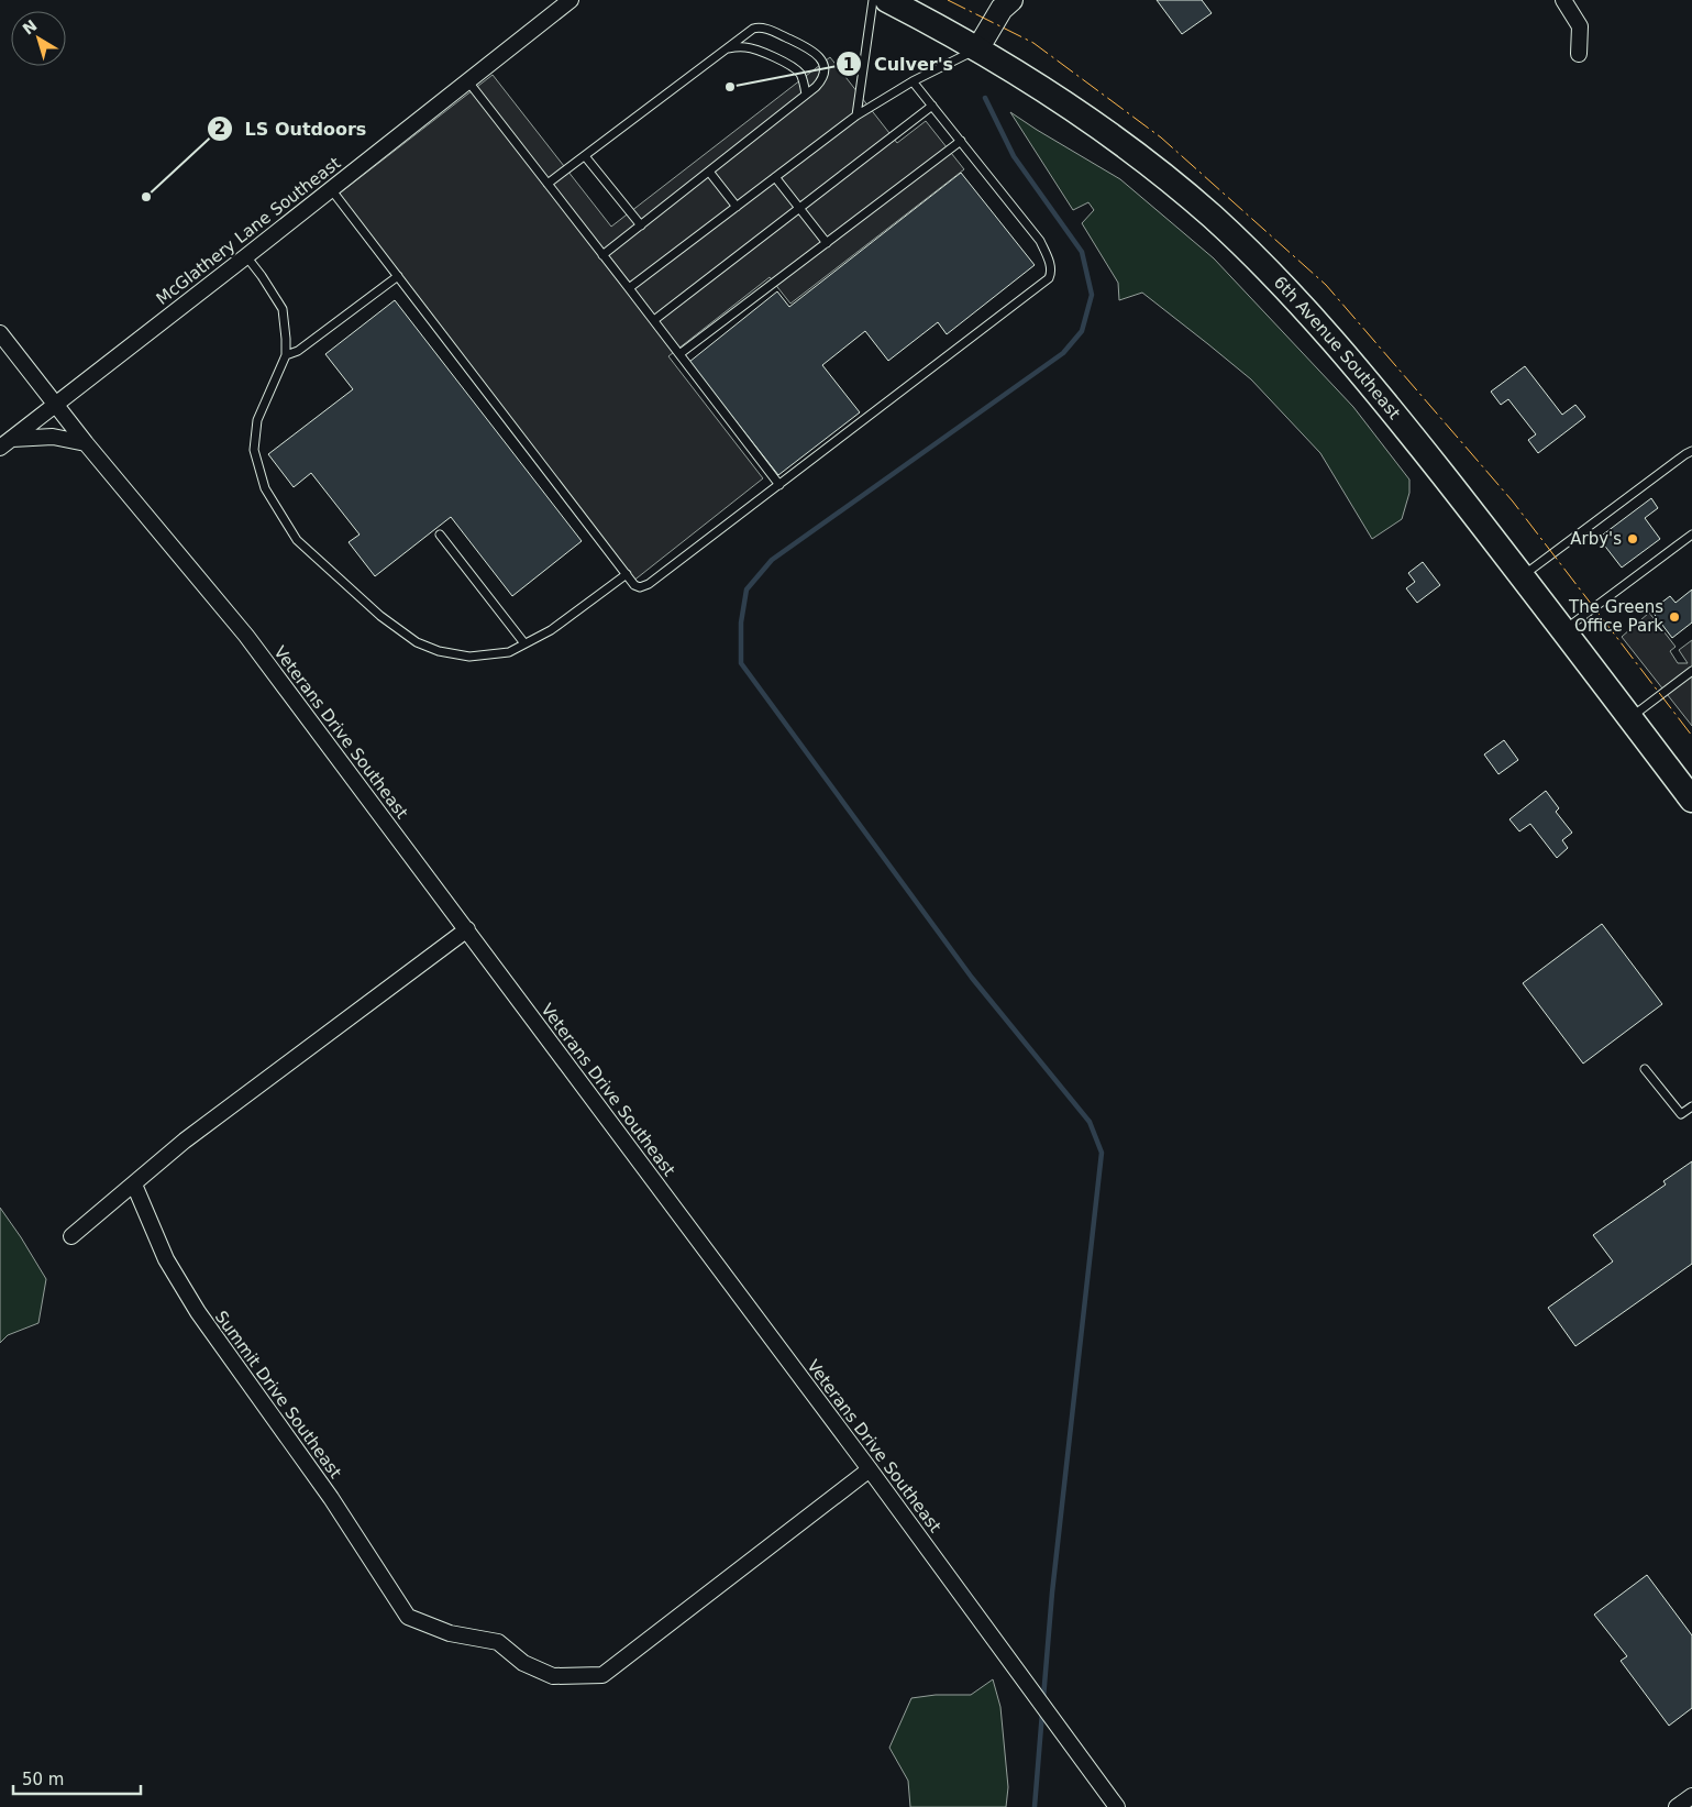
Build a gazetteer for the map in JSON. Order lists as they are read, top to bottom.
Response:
{
  "streets": {
    "main road": ["6th Avenue Southeast"],
    "street": ["McGlathery Lane Southeast", "Veterans Drive Southeast", "Summit Drive Southeast"]
  },
  "crossings": [
    ["McGlathery Lane Southeast", "Veterans Drive Southeast"],
    ["Veterans Drive Southeast", "Summit Drive Southeast"]
  ],
  "places": [
    "Culver's",
    "LS Outdoors",
    "Arby's",
    "The Greens Office Park"
  ],
  "scale_bar": "50 m",
  "north": "top left"
}
